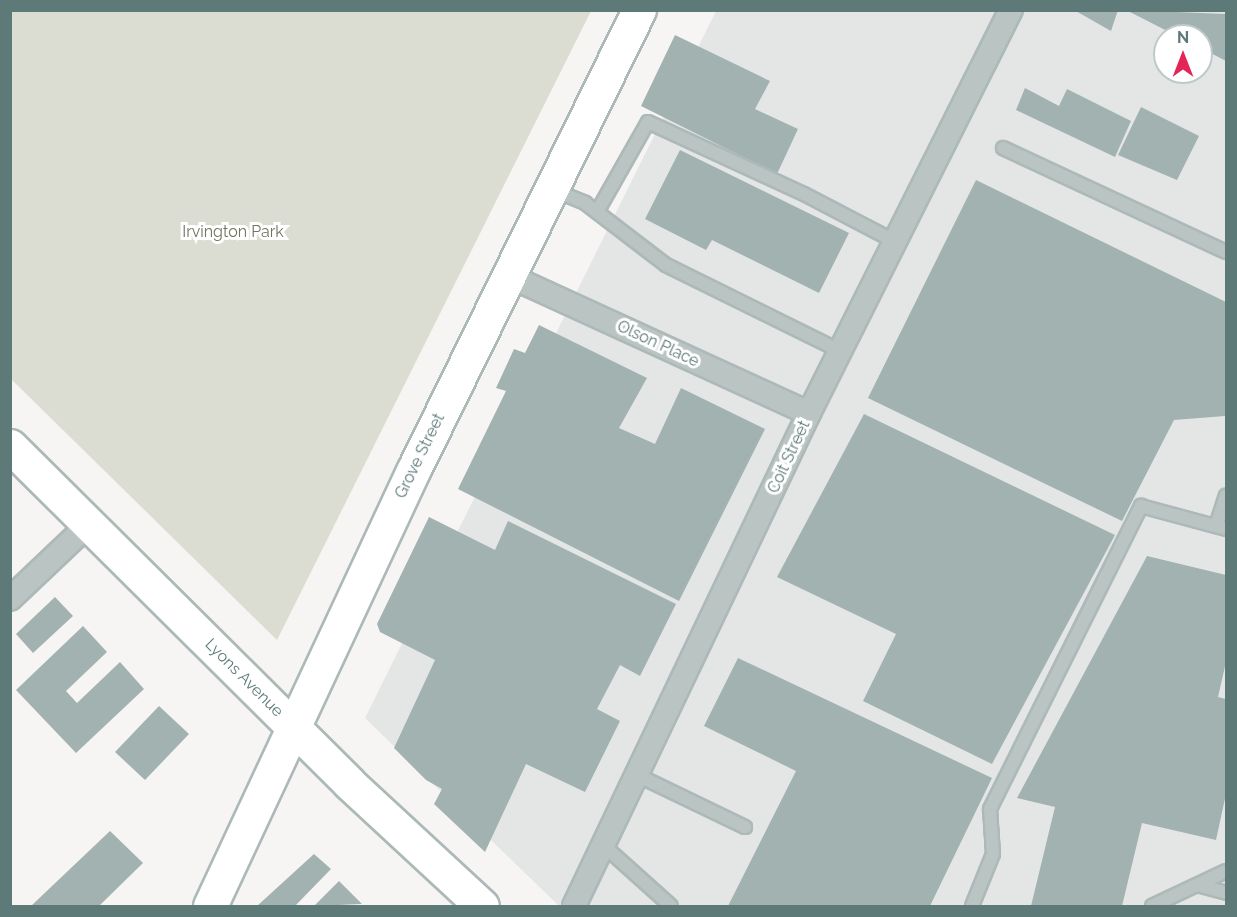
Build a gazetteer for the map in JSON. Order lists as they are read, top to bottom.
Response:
{
  "streets": {
    "main road": ["Grove Street", "Lyons Avenue"],
    "street": ["Olson Place", "Coit Street"]
  },
  "crossings": [
    ["Olson Place", "Grove Street"],
    ["Olson Place", "Coit Street"],
    ["Grove Street", "Lyons Avenue"]
  ],
  "parks": ["Irvington Park"],
  "north": "top"
}
